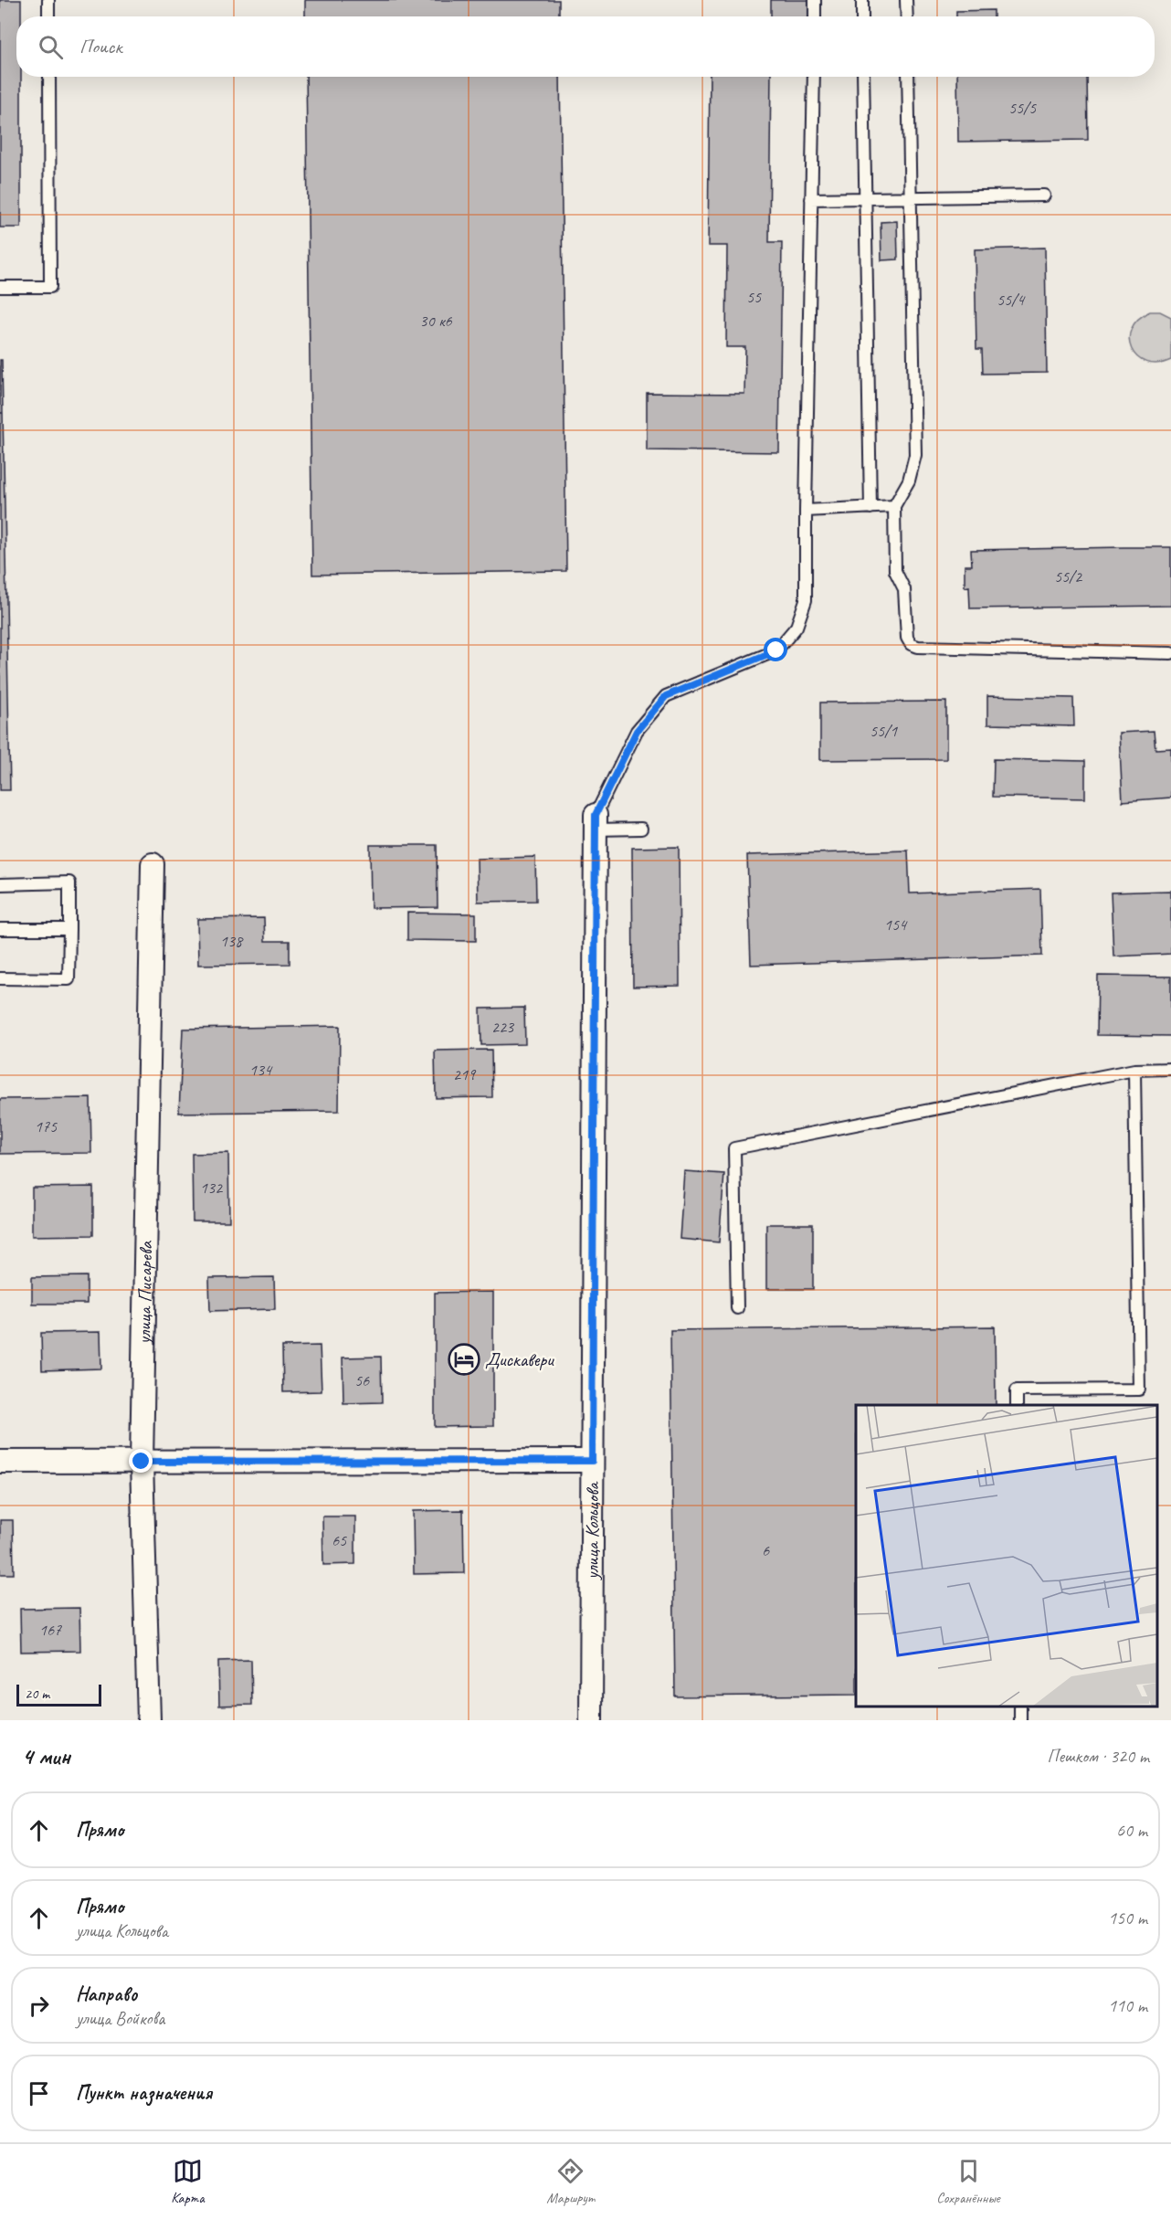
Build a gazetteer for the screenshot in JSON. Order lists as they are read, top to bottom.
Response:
{
  "streets": {
    "street": ["улица Писарева", "улица Кольцова"]
  },
  "places": {
    "hotel": ["Дискавери"]
  },
  "house_numbers": [
    "55/5",
    "55",
    "55/4",
    "30 к6",
    "55/2",
    "55/1",
    "154",
    "138",
    "223",
    "134",
    "219",
    "175",
    "132",
    "56",
    "65",
    "6",
    "167"
  ],
  "scale_bar": "20 m",
  "page": {
    "search": "Поиск",
    "scale": "20 m",
    "heading": ["4 мин", "Пешком · 320 m"],
    "list": [
      ["Прямо", "60 m"],
      ["Прямо", "улица Кольцова", "150 m"],
      ["Направо", "улица Войкова", "110 m"],
      "Пункт назначения"
    ],
    "nav": ["Карта", "Маршрут", "Сохранённые"]
  }
}
